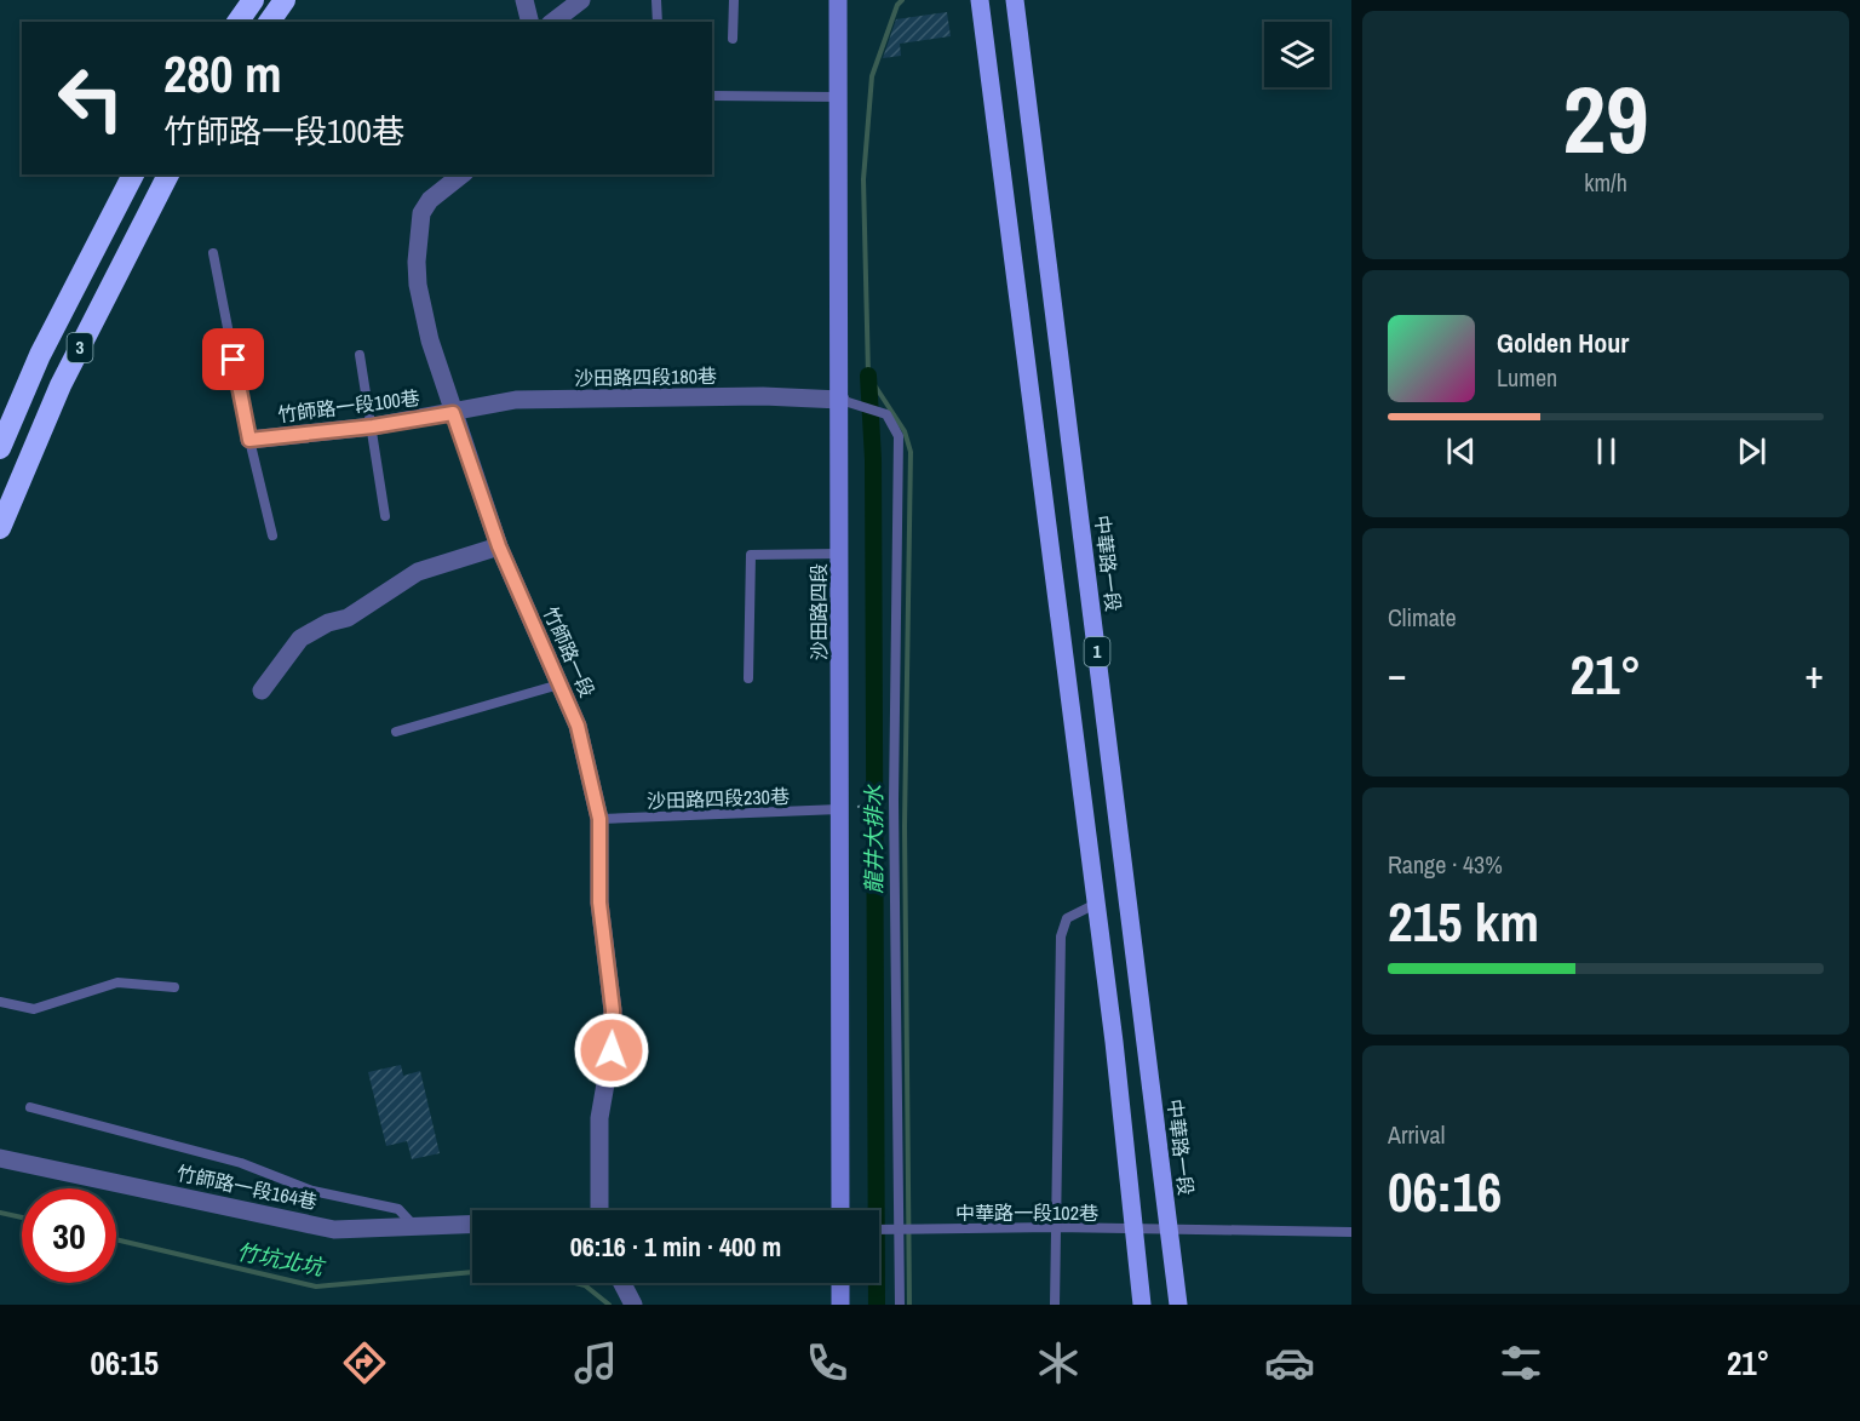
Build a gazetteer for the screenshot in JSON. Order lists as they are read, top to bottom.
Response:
{
  "streets": {
    "highway": ["3"],
    "main road": ["中華路一段", "1"],
    "street": [
      "沙田路四段180巷",
      "竹師路一段100巷",
      "沙田路四段",
      "竹師路一段",
      "竹師路一段164巷"
    ],
    "lane": ["沙田路四段230巷", "中華路一段102巷"]
  },
  "crossings": [
    ["沙田路四段180巷", "竹師路一段100巷"],
    ["沙田路四段180巷", "沙田路四段"],
    ["沙田路四段180巷", "竹師路一段"],
    ["竹師路一段100巷", "竹師路一段"],
    ["中華路一段", "中華路一段102巷"],
    ["沙田路四段", "沙田路四段230巷"],
    ["竹師路一段", "沙田路四段230巷"],
    ["1", "中華路一段102巷"]
  ],
  "water": ["龍井大排水", "竹坑北坑"],
  "page": {
    "tile": [
      ["29", "km/h"],
      "Climate",
      ["Range · 43%", "215 km"],
      ["Arrival", "06:16"]
    ],
    "turn": ["280 m", "竹師路一段100巷"],
    "song": ["Golden Hour", "Lumen"],
    "heat": ["−", "21°", "+"],
    "limit": "30",
    "trip": "06:16 · 1 min · 400 m",
    "tabs": ["06:15", "21°"]
  }
}
